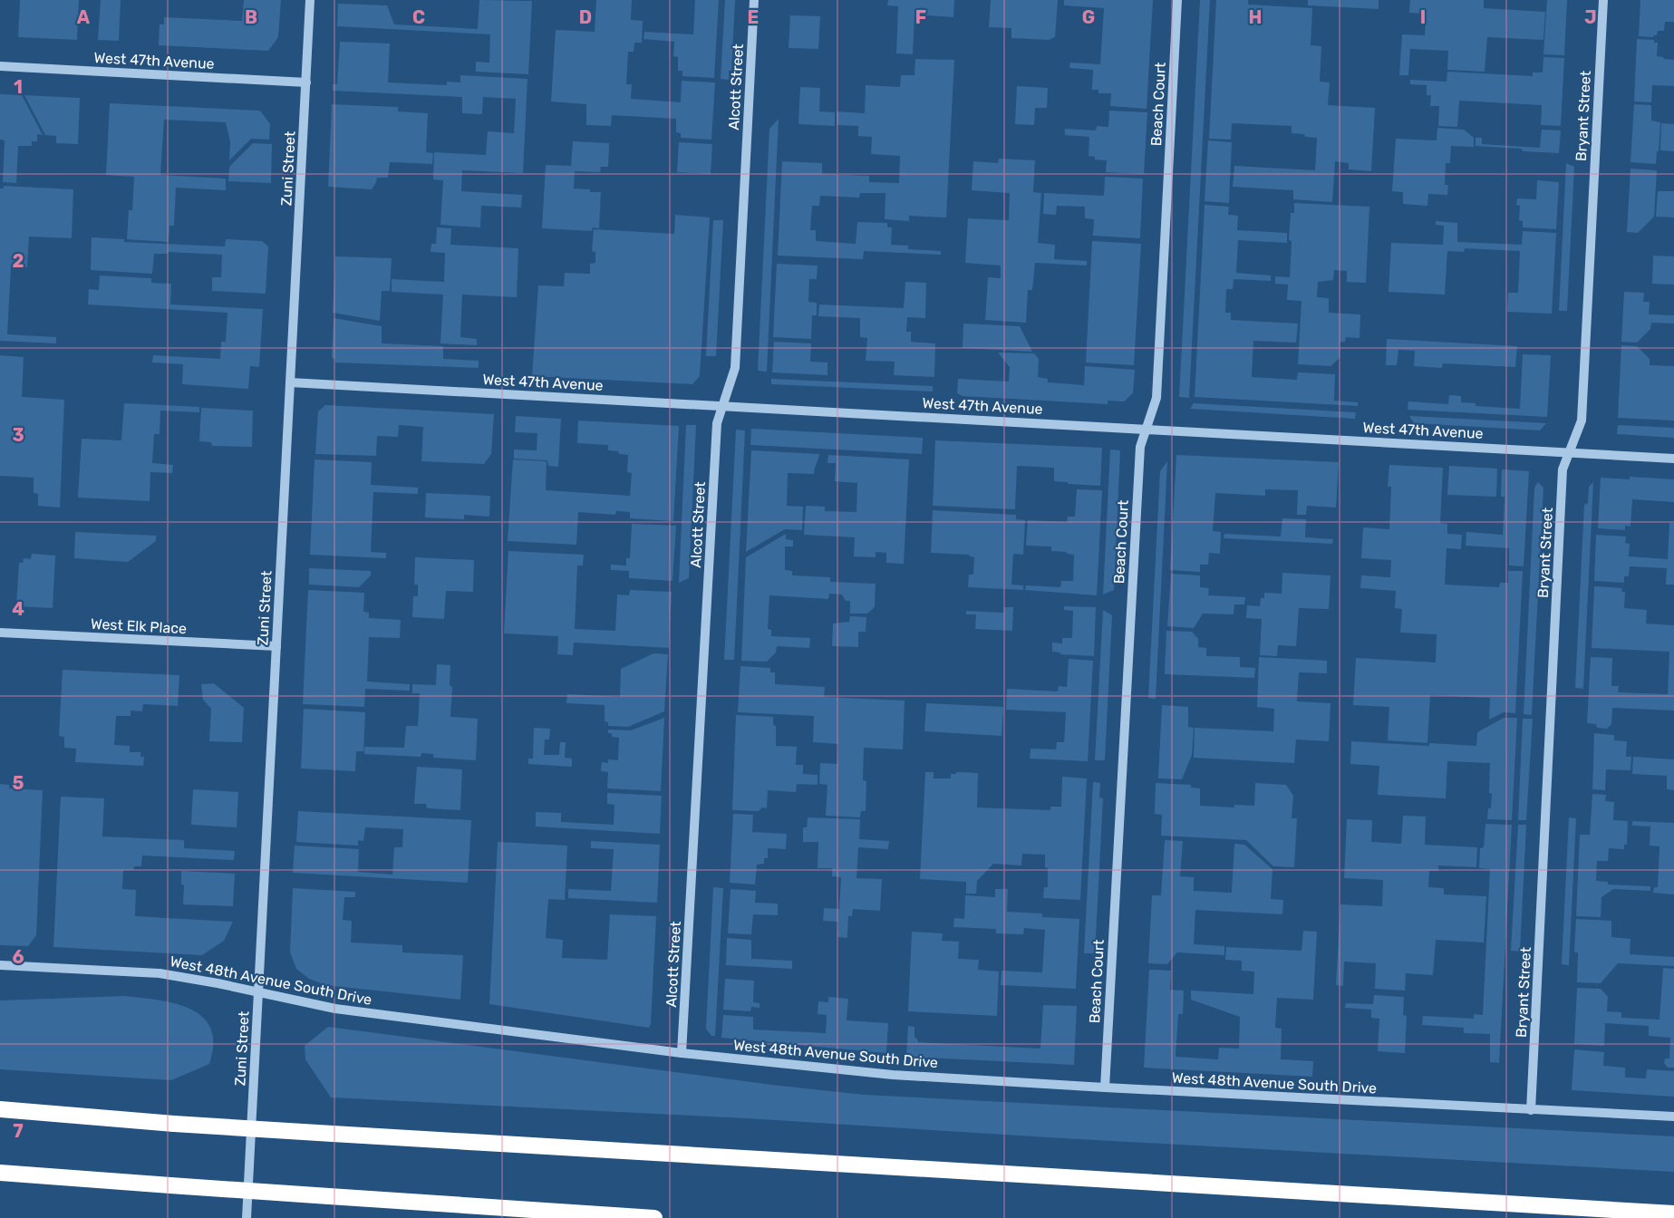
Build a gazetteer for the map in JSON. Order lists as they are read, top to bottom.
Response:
{
  "streets": {
    "street": [
      "West 47th Avenue",
      "Alcott Street",
      "Beach Court",
      "Bryant Street",
      "Zuni Street",
      "West Elk Place",
      "West 48th Avenue South Drive"
    ]
  },
  "crossings": [
    ["West 47th Avenue", "Alcott Street"],
    ["West 47th Avenue", "Beach Court"],
    ["West 47th Avenue", "Bryant Street"],
    ["West 47th Avenue", "Zuni Street"],
    ["Alcott Street", "West 48th Avenue South Drive"],
    ["Beach Court", "West 48th Avenue South Drive"],
    ["Bryant Street", "West 48th Avenue South Drive"],
    ["Zuni Street", "West Elk Place"],
    ["Zuni Street", "West 48th Avenue South Drive"]
  ],
  "grid": {
    "columns": [
      "A",
      "B",
      "C",
      "D",
      "E",
      "F",
      "G",
      "H",
      "I",
      "J"
    ],
    "rows": [
      "1",
      "2",
      "3",
      "4",
      "5",
      "6",
      "7"
    ]
  }
}
